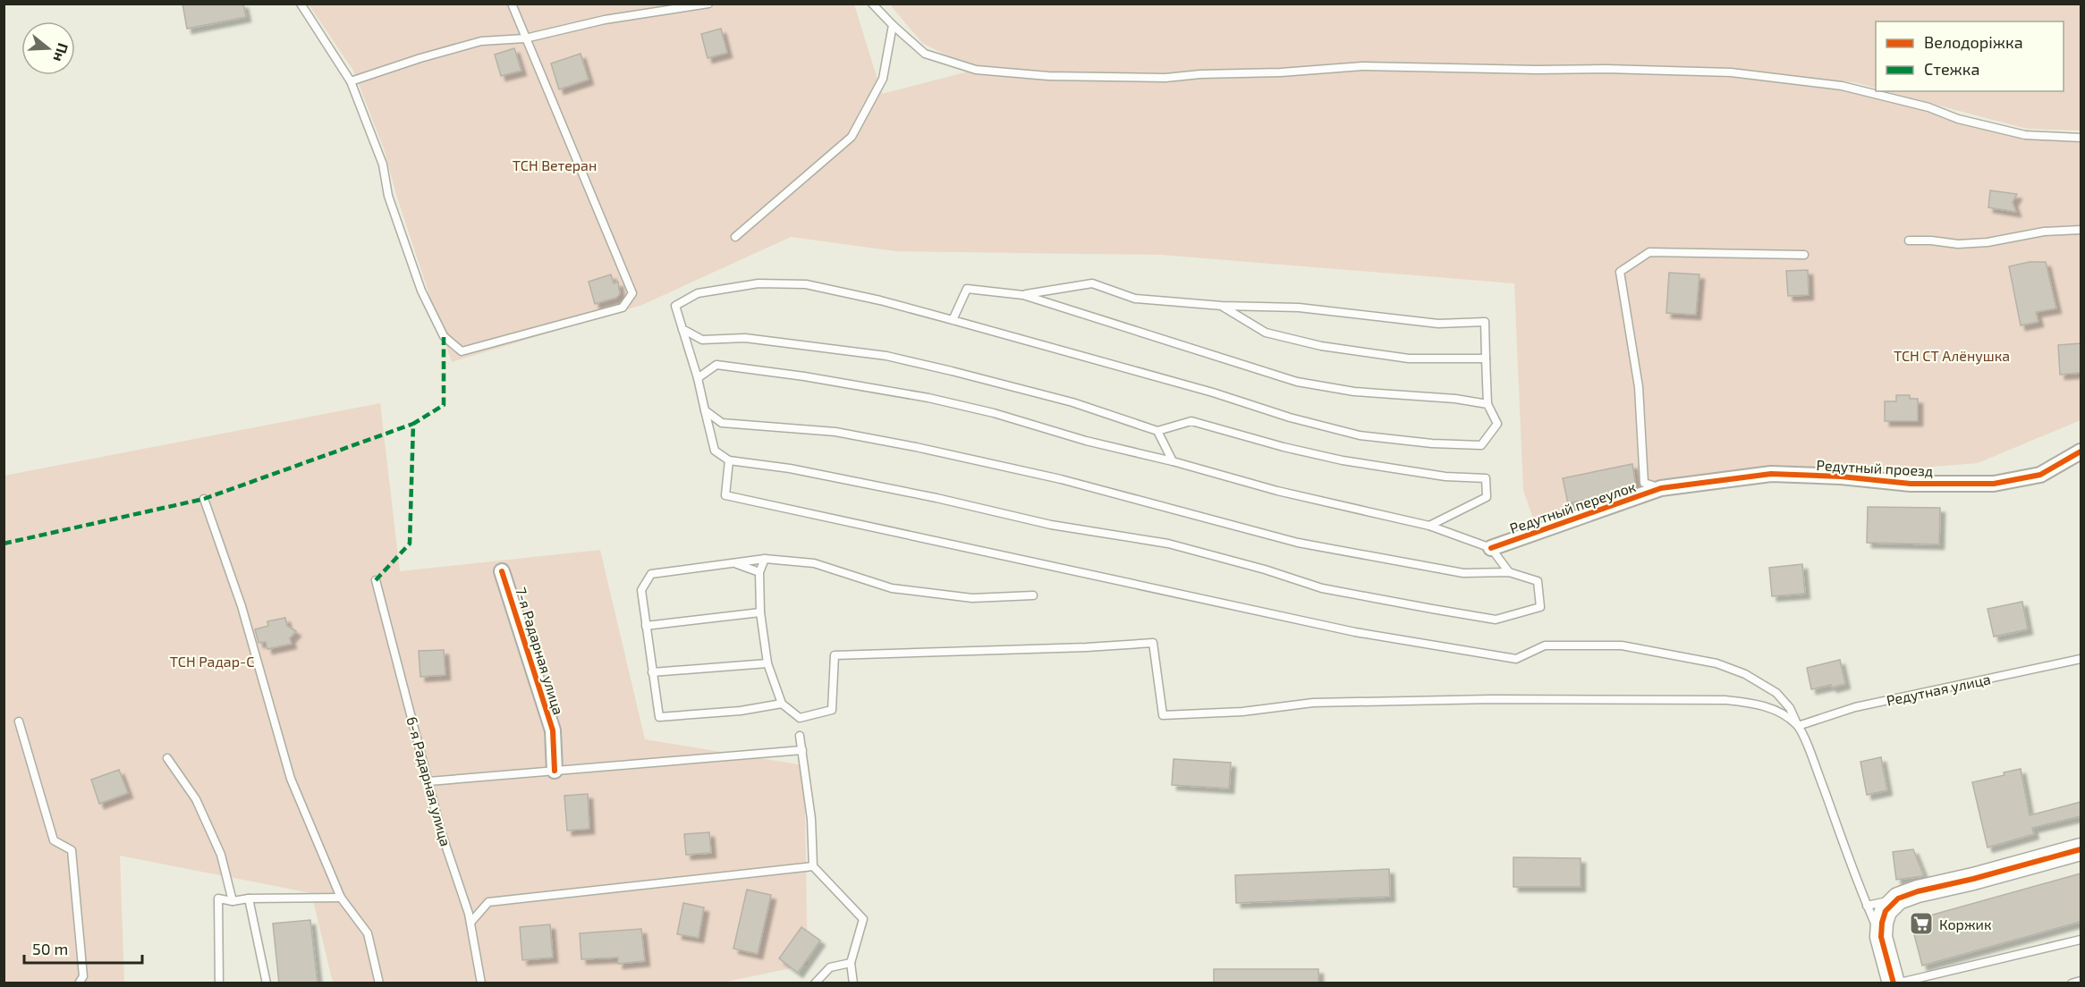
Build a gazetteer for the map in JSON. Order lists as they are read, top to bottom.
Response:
{
  "streets": {
    "street": ["Редутный проезд", "Редутный переулок", "7-я Радарная улица"],
    "lane": ["Редутная улица", "6-я Радарная улица"]
  },
  "crossings": [
    ["Редутный проезд", "Редутный переулок"]
  ],
  "parks": ["ТСН Ветеран", "ТСН СТ Алёнушка", "ТСН Радар-С"],
  "places": {
    "supermarket": ["Коржик"]
  },
  "legend": ["Велодоріжка", "Стежка"],
  "scale_bar": "50 m",
  "north": "right"
}
